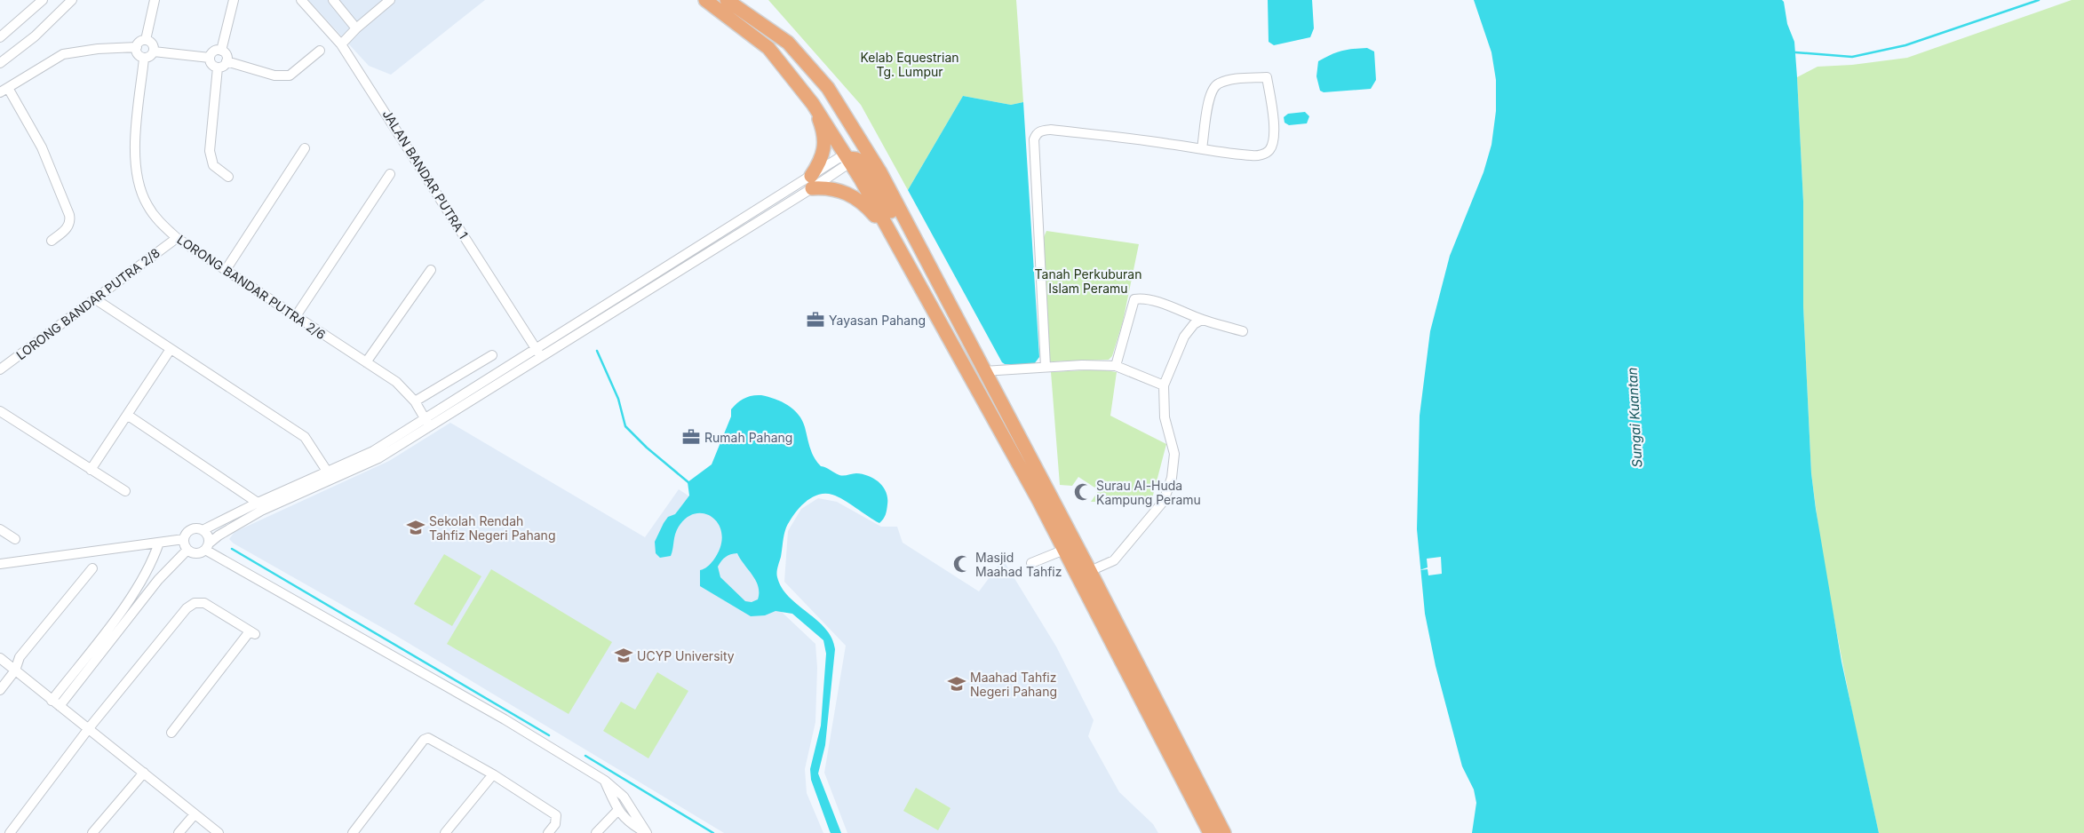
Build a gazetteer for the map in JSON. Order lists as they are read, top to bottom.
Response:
{
  "streets": {
    "street": ["JALAN BANDAR PUTRA 1", "LORONG BANDAR PUTRA 2/6", "LORONG BANDAR PUTRA 2/8"]
  },
  "crossings": [
    ["LORONG BANDAR PUTRA 2/6", "LORONG BANDAR PUTRA 2/8"]
  ],
  "water": ["Sungai Kuantan"],
  "parks": ["Kelab Equestrian Tg. Lumpur", "Tanah Perkuburan Islam Peramu"],
  "places": {
    "office": ["Yayasan Pahang", "Rumah Pahang"],
    "mosque": ["Surau Al-Huda Kampung Peramu", "Masjid Maahad Tahfiz"],
    "school or university": ["Sekolah Rendah Tahfiz Negeri Pahang", "UCYP University", "Maahad Tahfiz Negeri Pahang"]
  }
}
